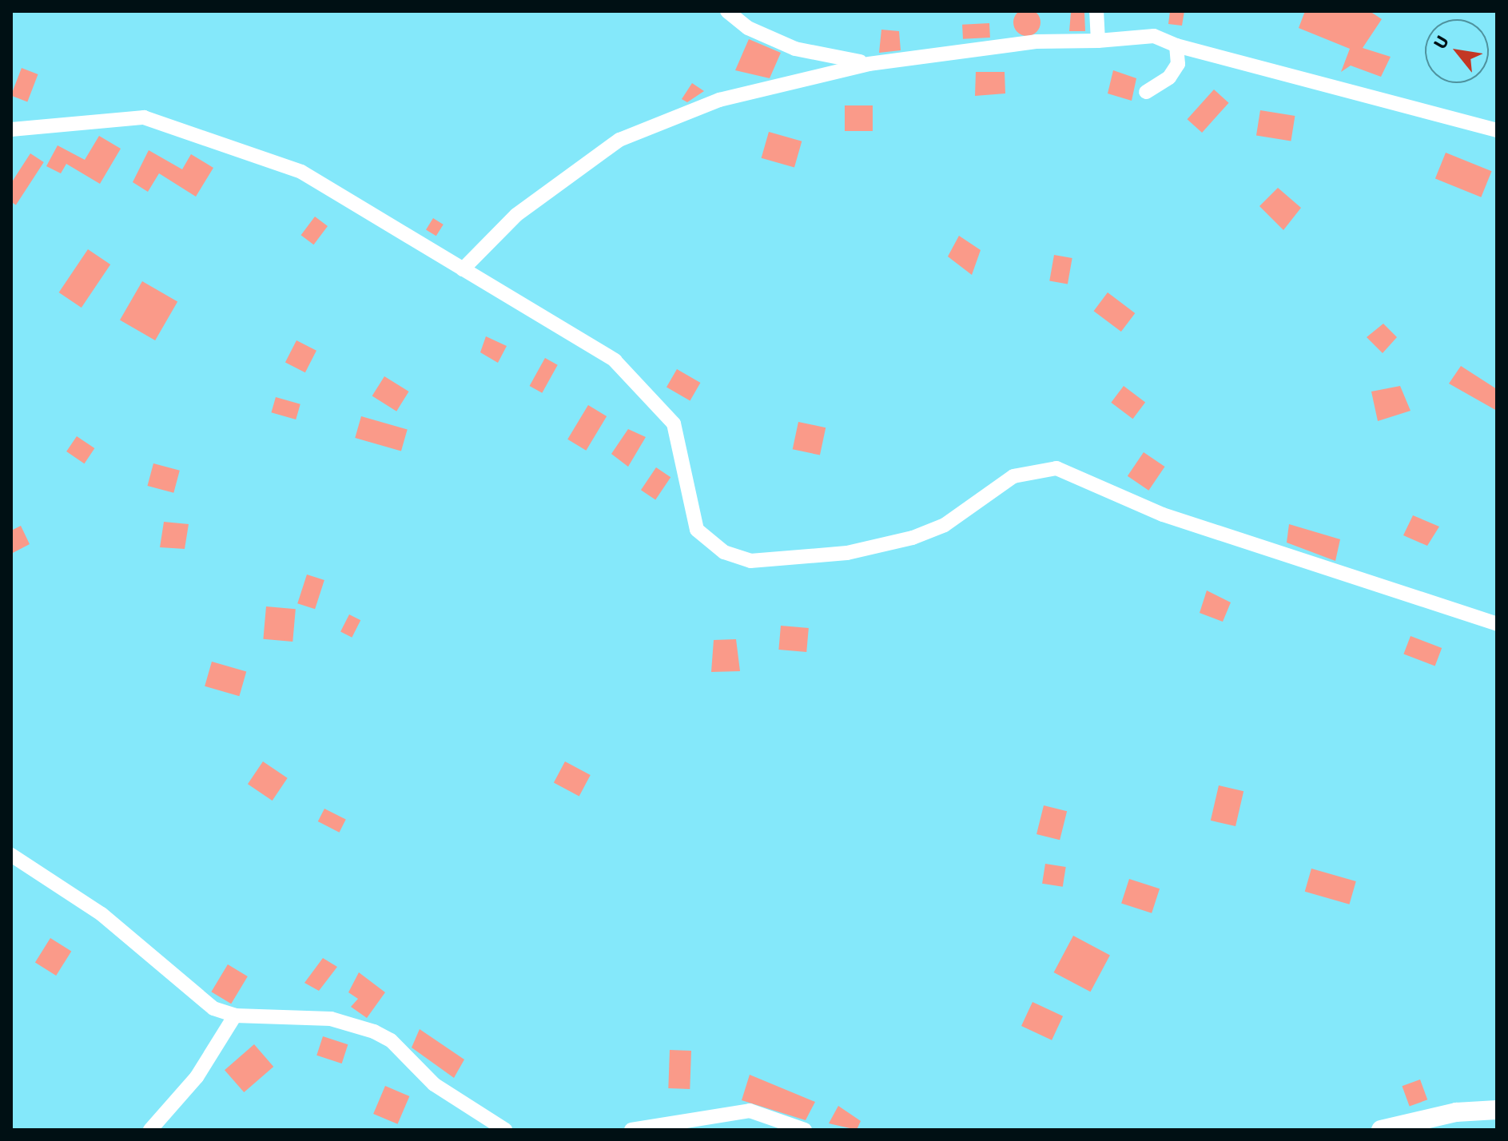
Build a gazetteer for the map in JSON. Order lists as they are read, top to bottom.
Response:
{
  "north": "top left"
}
